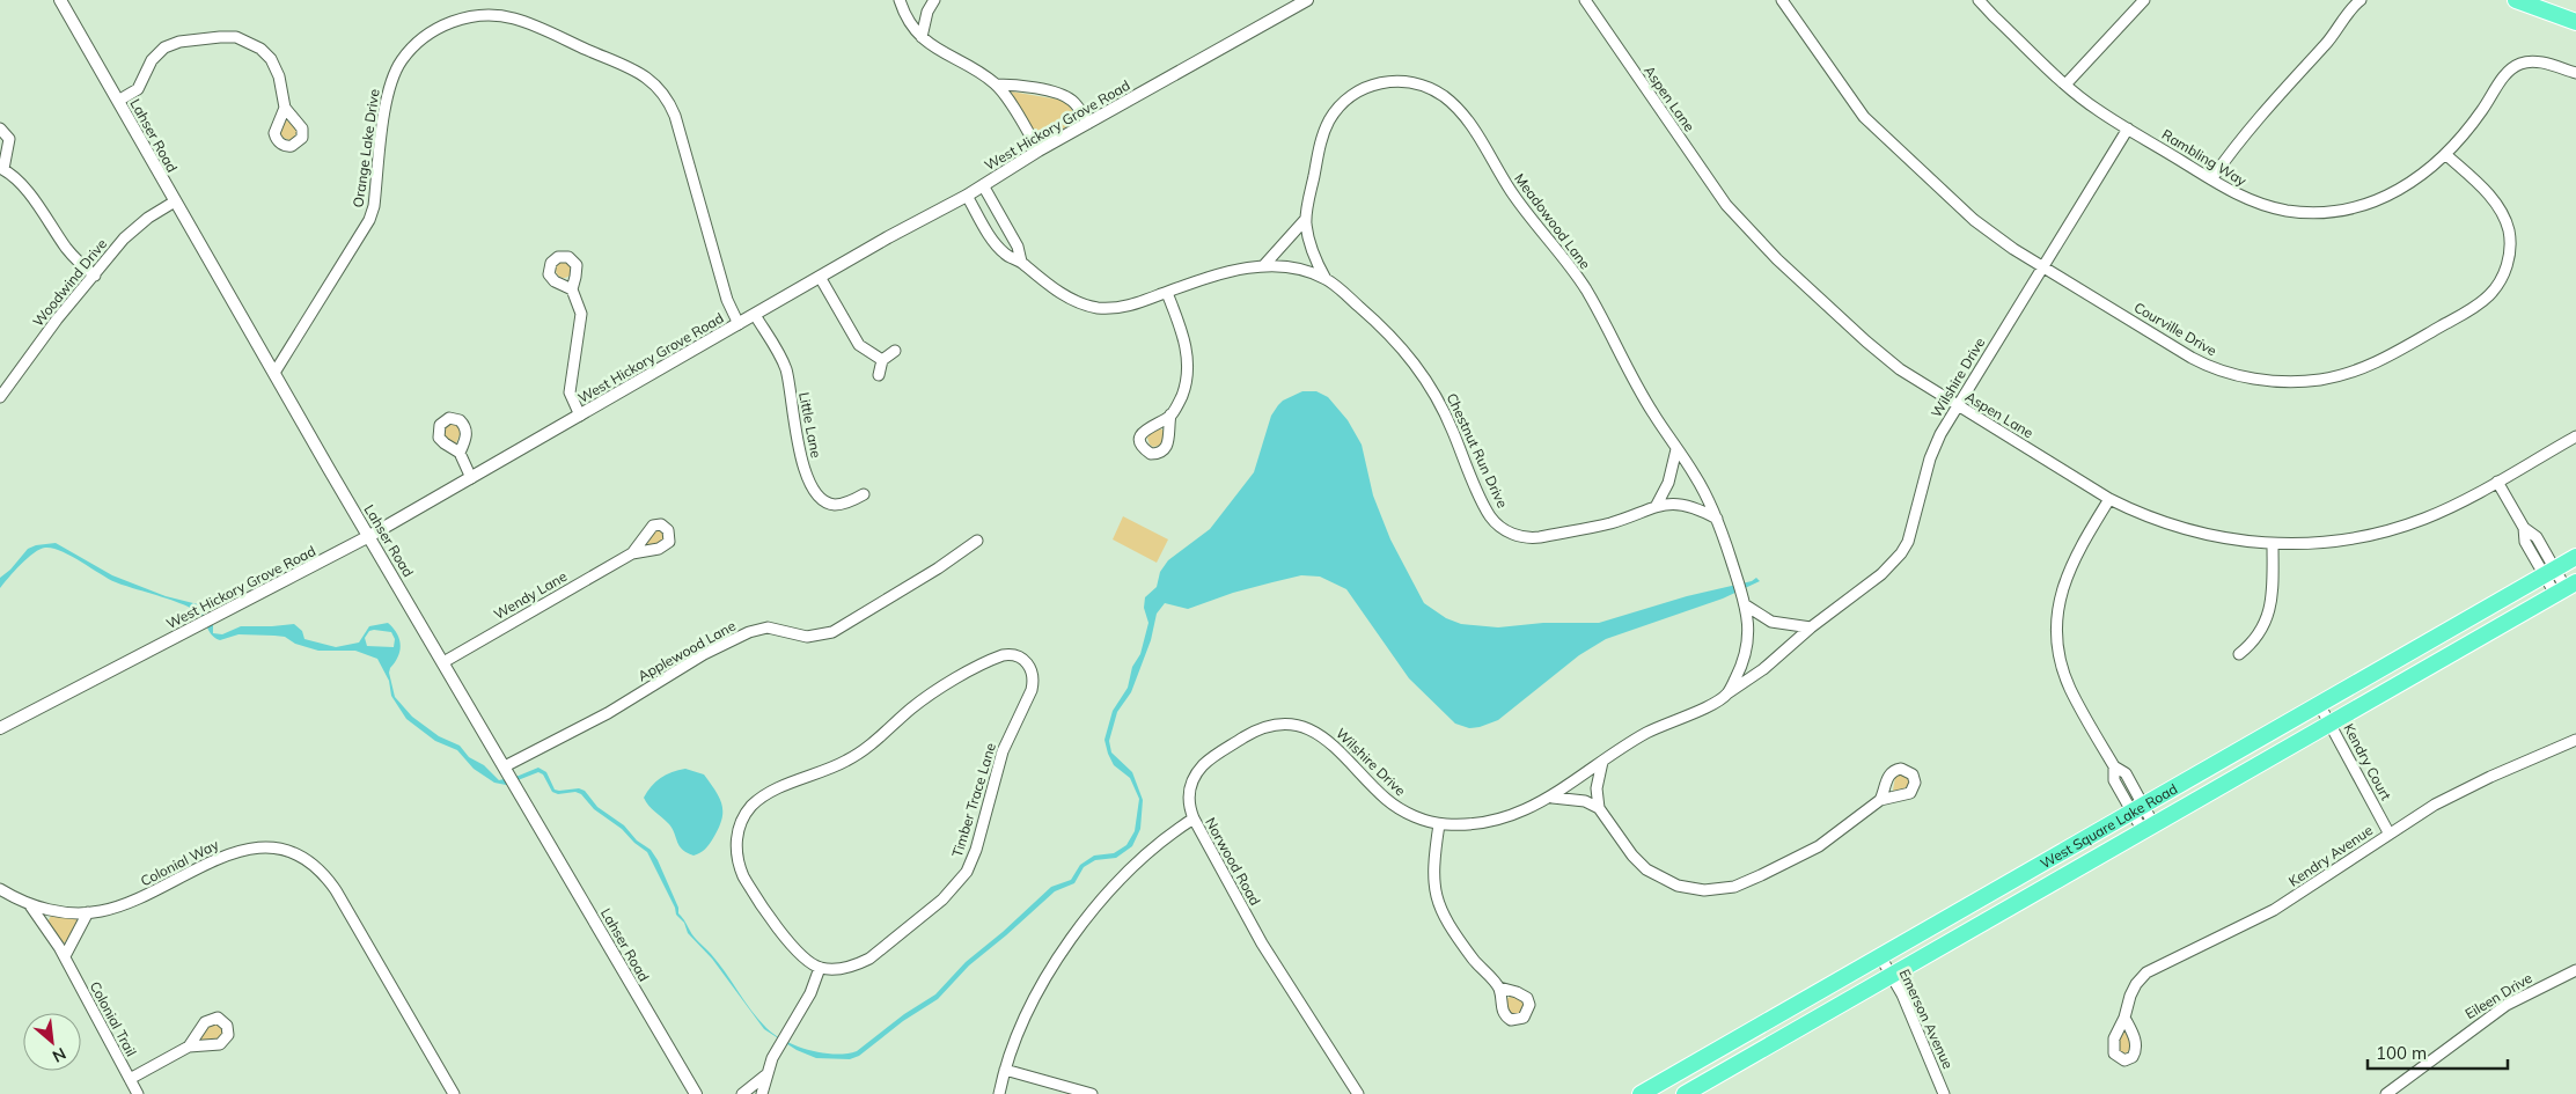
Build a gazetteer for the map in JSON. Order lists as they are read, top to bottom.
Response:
{
  "streets": {
    "highway": ["West Square Lake Road"],
    "street": [
      "Aspen Lane",
      "West Hickory Grove Road",
      "Lahser Road",
      "Orange Lake Drive",
      "Rambling Way",
      "Meadowood Lane",
      "Woodwind Drive",
      "Courville Drive",
      "Wilshire Drive",
      "Little Lane",
      "Chestnut Run Drive",
      "Wendy Lane",
      "Applewood Lane",
      "Kendry Court",
      "Timber Trace Lane",
      "Kendry Avenue",
      "Norwood Road",
      "Colonial Way",
      "Eileen Drive",
      "Colonial Trail",
      "Emerson Avenue"
    ]
  },
  "crossings": [
    ["Aspen Lane", "Wilshire Drive"],
    ["West Hickory Grove Road", "Lahser Road"],
    ["West Hickory Grove Road", "Orange Lake Drive"],
    ["West Hickory Grove Road", "Little Lane"],
    ["West Hickory Grove Road", "Chestnut Run Drive"],
    ["Lahser Road", "Orange Lake Drive"],
    ["Lahser Road", "Woodwind Drive"],
    ["Lahser Road", "Wendy Lane"],
    ["Lahser Road", "Applewood Lane"],
    ["Rambling Way", "Courville Drive"],
    ["Rambling Way", "Wilshire Drive"],
    ["Meadowood Lane", "Chestnut Run Drive"],
    ["Courville Drive", "Wilshire Drive"],
    ["Wilshire Drive", "Norwood Road"],
    ["Kendry Court", "West Square Lake Road"],
    ["Kendry Court", "Kendry Avenue"],
    ["West Square Lake Road", "Emerson Avenue"],
    ["Colonial Way", "Colonial Trail"]
  ],
  "scale_bar": "100 m",
  "north": "bottom right"
}
